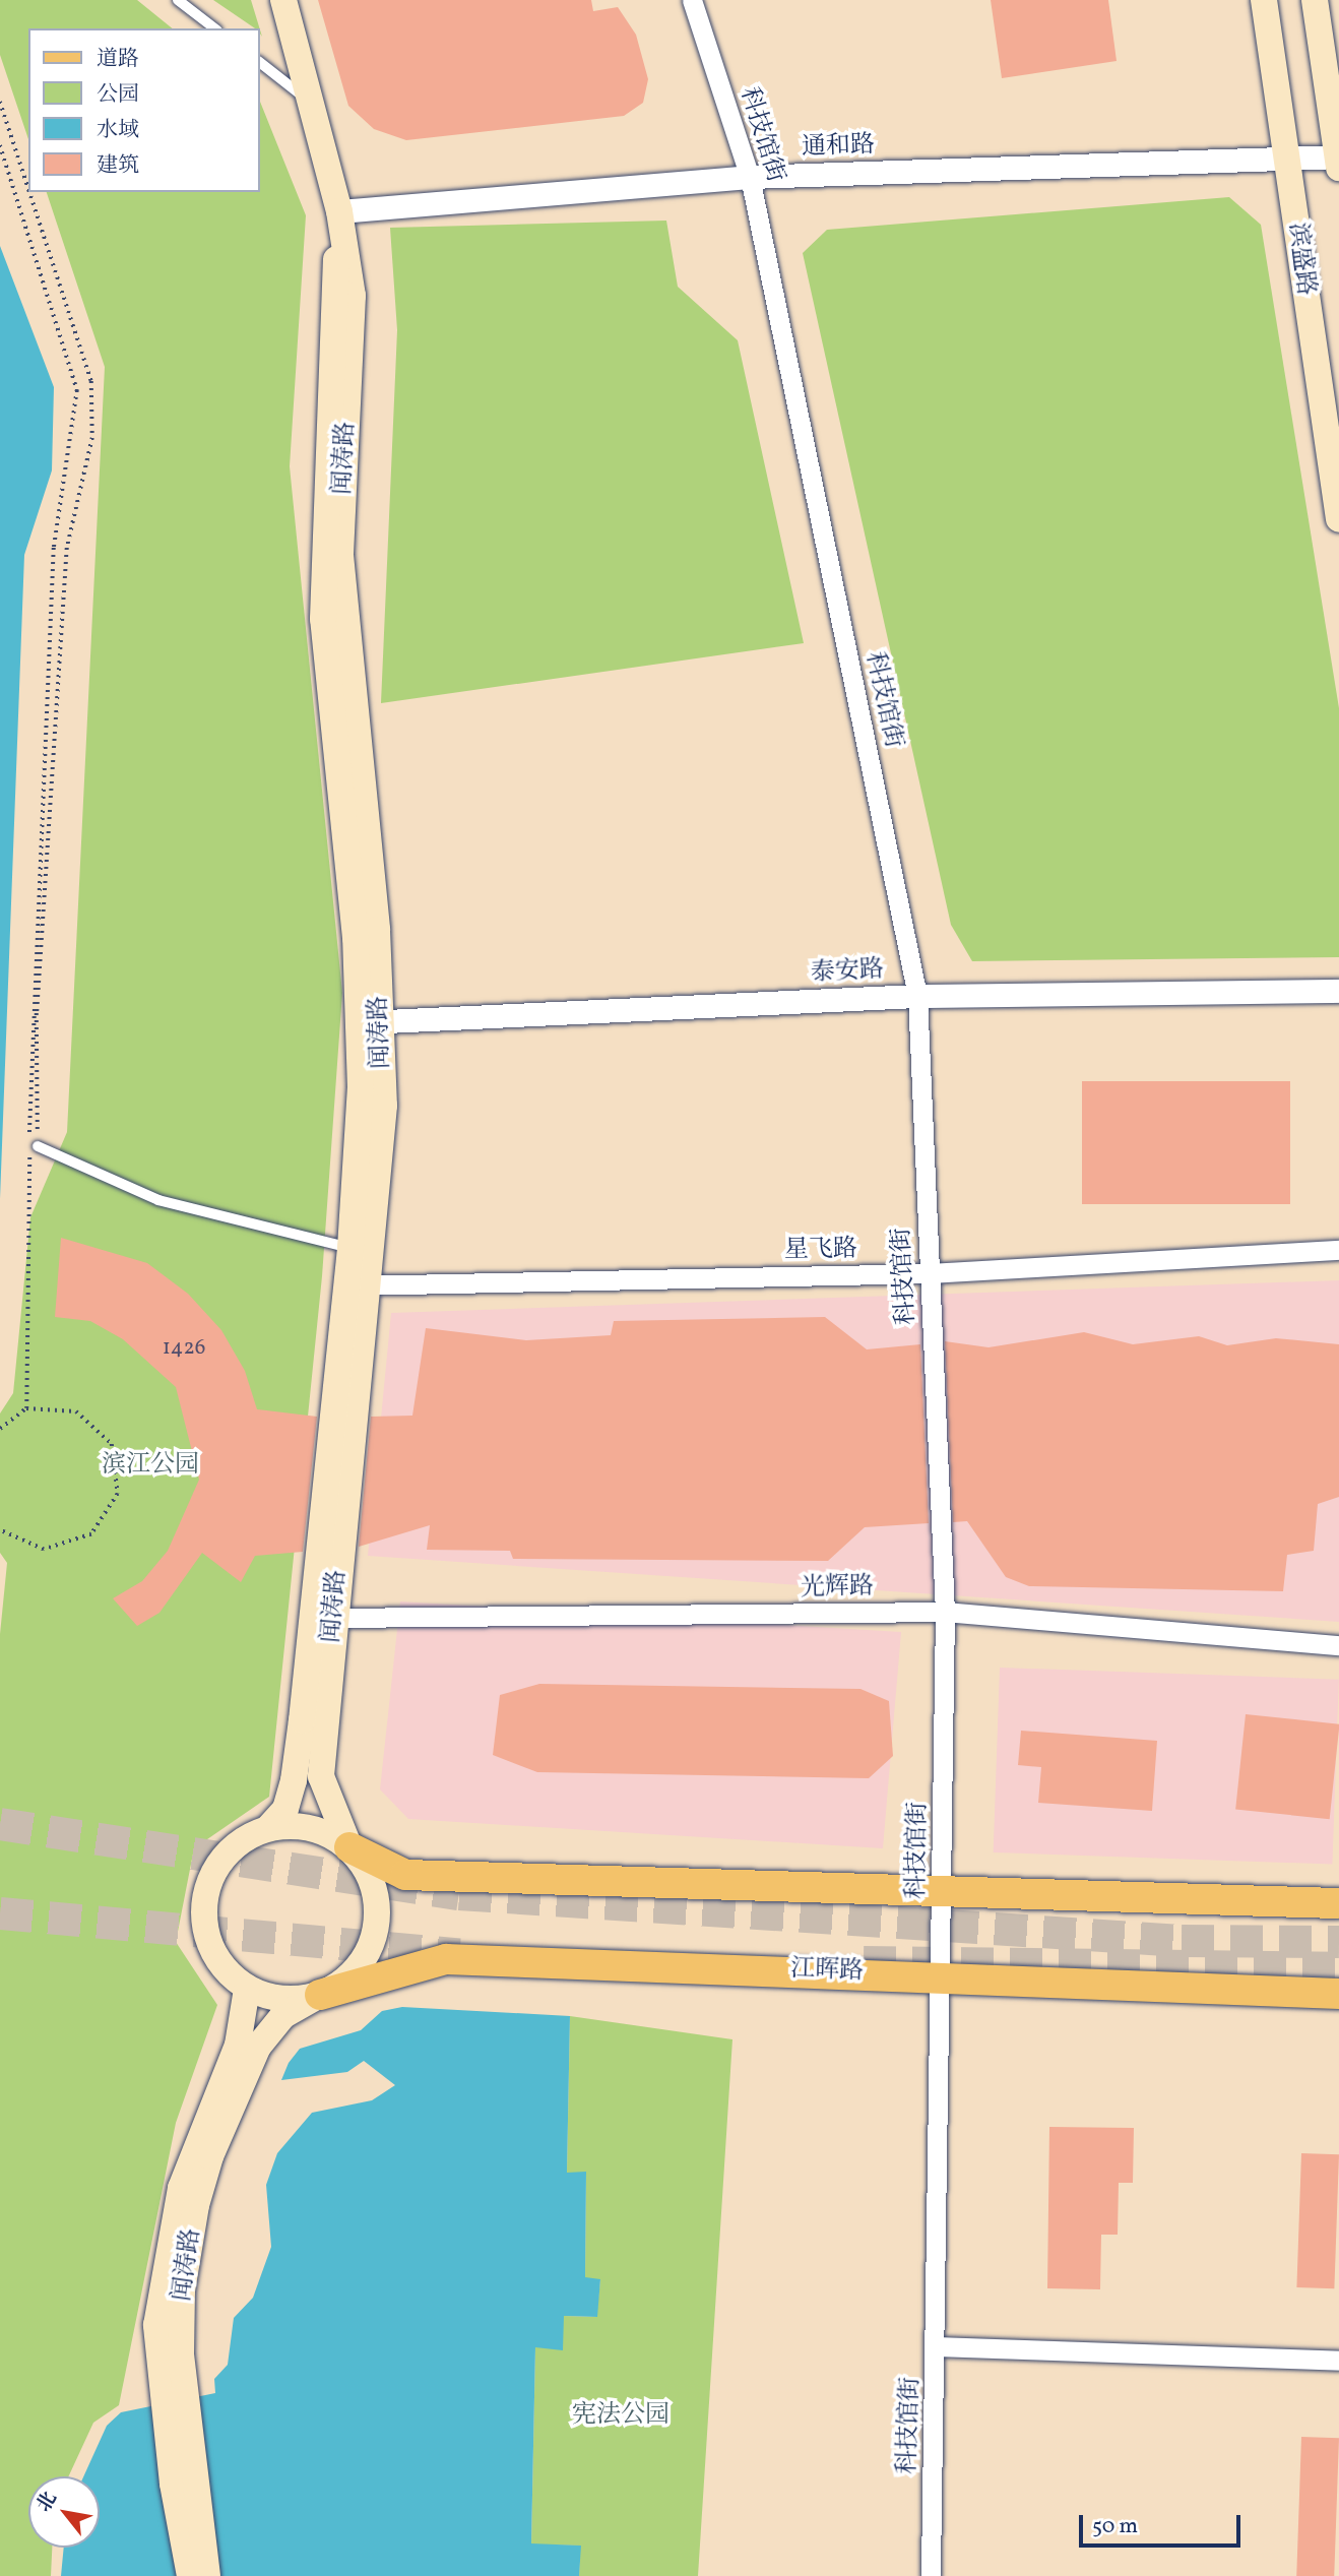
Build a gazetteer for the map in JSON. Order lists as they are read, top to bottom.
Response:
{
  "streets": {
    "main road": ["滨盛路", "闻涛路", "江晖路"],
    "street": [
      "科技馆街",
      "通和路",
      "泰安路",
      "星飞路",
      "光辉路"
    ]
  },
  "crossings": [
    ["科技馆街", "通和路"],
    ["科技馆街", "泰安路"],
    ["科技馆街", "星飞路"],
    ["科技馆街", "光辉路"],
    ["科技馆街", "江晖路"],
    ["通和路", "滨盛路"],
    ["通和路", "闻涛路"],
    ["闻涛路", "泰安路"],
    ["闻涛路", "星飞路"],
    ["闻涛路", "光辉路"],
    ["闻涛路", "江晖路"]
  ],
  "parks": ["滨江公园", "宪法公园"],
  "house_numbers": ["1426"],
  "legend": [
    "道路",
    "公园",
    "水域",
    "建筑"
  ],
  "scale_bar": "50 m",
  "north": "top left"
}
